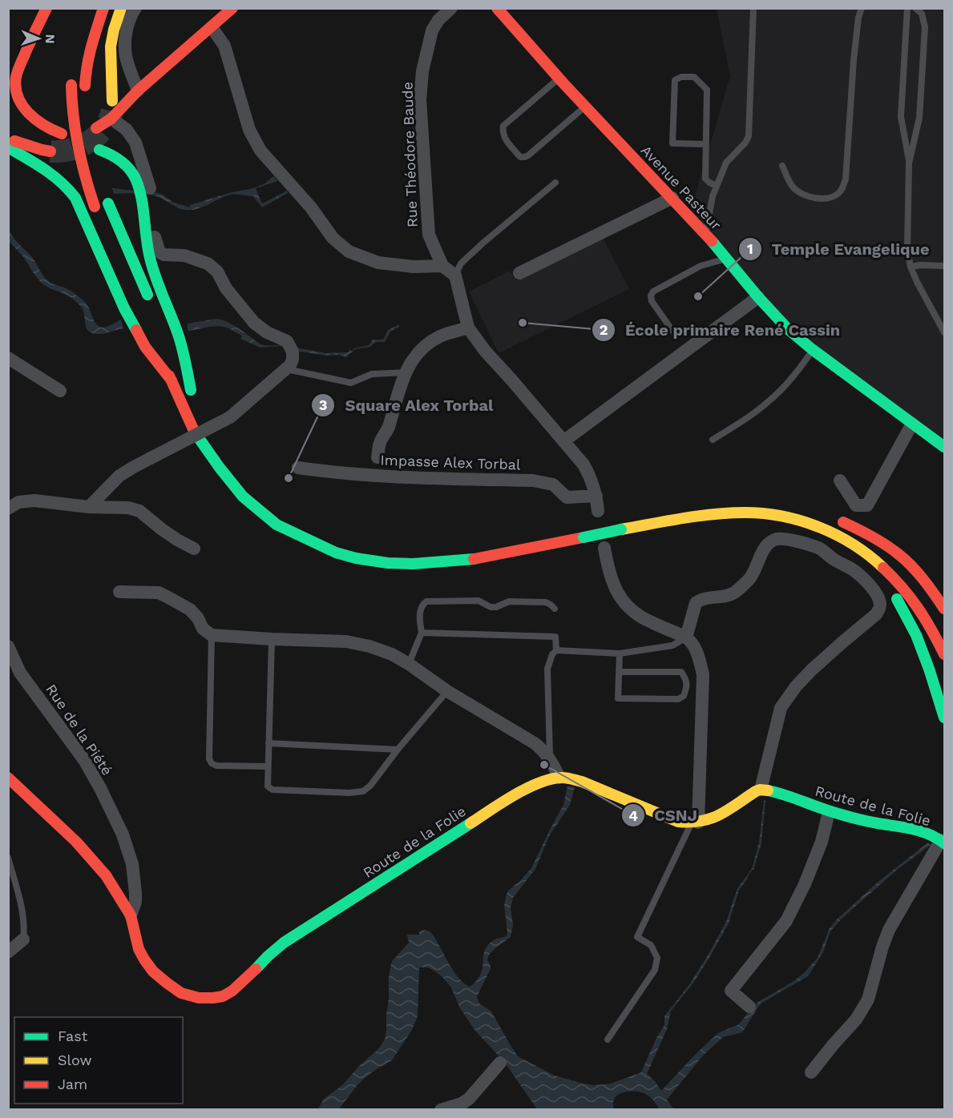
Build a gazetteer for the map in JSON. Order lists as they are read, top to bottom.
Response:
{
  "streets": {
    "main road": ["Avenue Pasteur", "Route de la Folie"],
    "street": ["Rue Théodore Baude", "Impasse Alex Torbal", "Rue de la Piété"]
  },
  "crossings": [
    ["Rue de la Piété", "Route de la Folie"]
  ],
  "places": [
    "Temple Evangelique",
    "École primaire René Cassin",
    "Square Alex Torbal",
    "CSNJ"
  ],
  "legend": ["Fast", "Slow", "Jam"],
  "north": "right"
}
